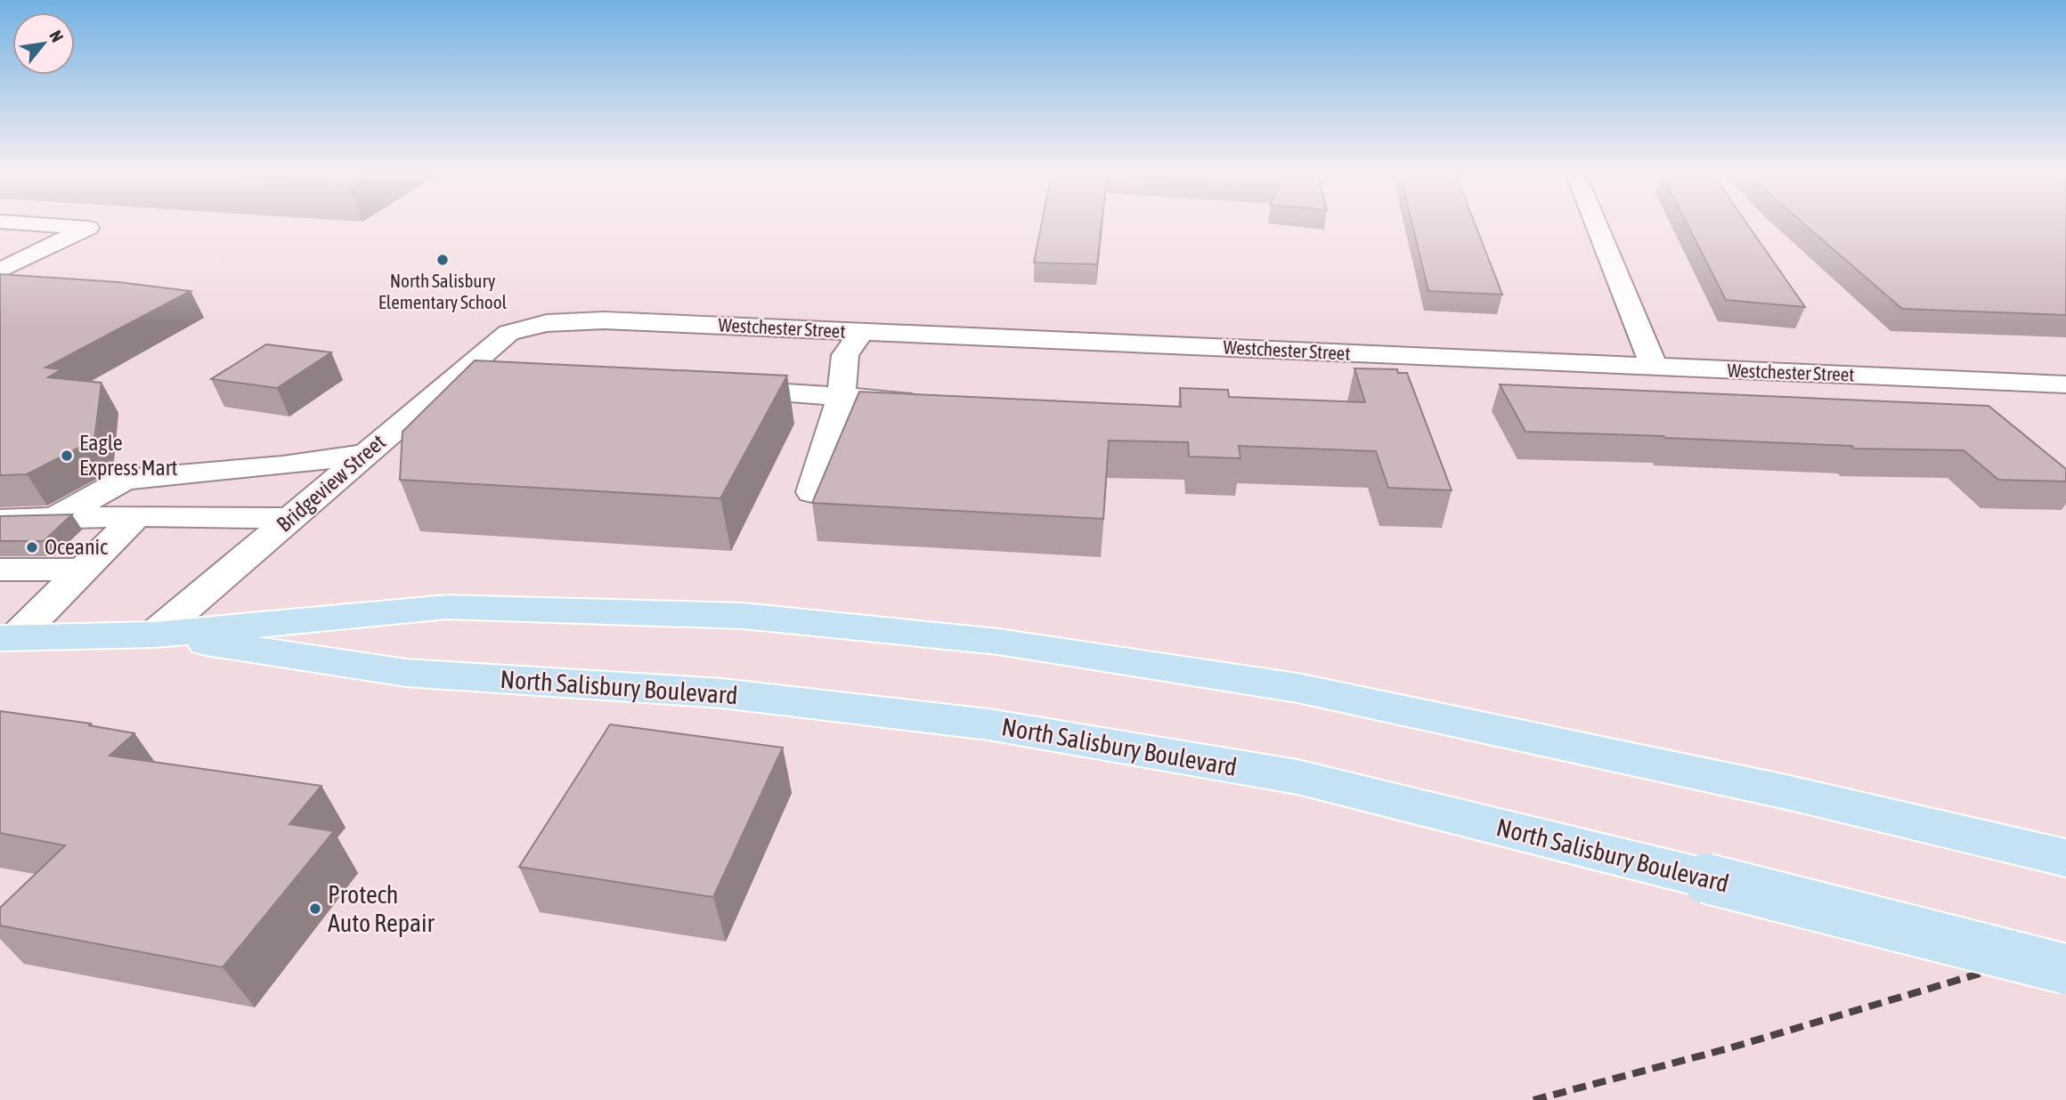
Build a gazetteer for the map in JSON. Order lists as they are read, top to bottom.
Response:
{
  "streets": {
    "main road": ["North Salisbury Boulevard"],
    "street": ["Westchester Street", "Bridgeview Street"]
  },
  "crossings": [
    ["Westchester Street", "Bridgeview Street"],
    ["Bridgeview Street", "North Salisbury Boulevard"]
  ],
  "places": [
    "North Salisbury Elementary School",
    "Eagle Express Mart",
    "Oceanic",
    "Protech Auto Repair"
  ],
  "north": "top right"
}
